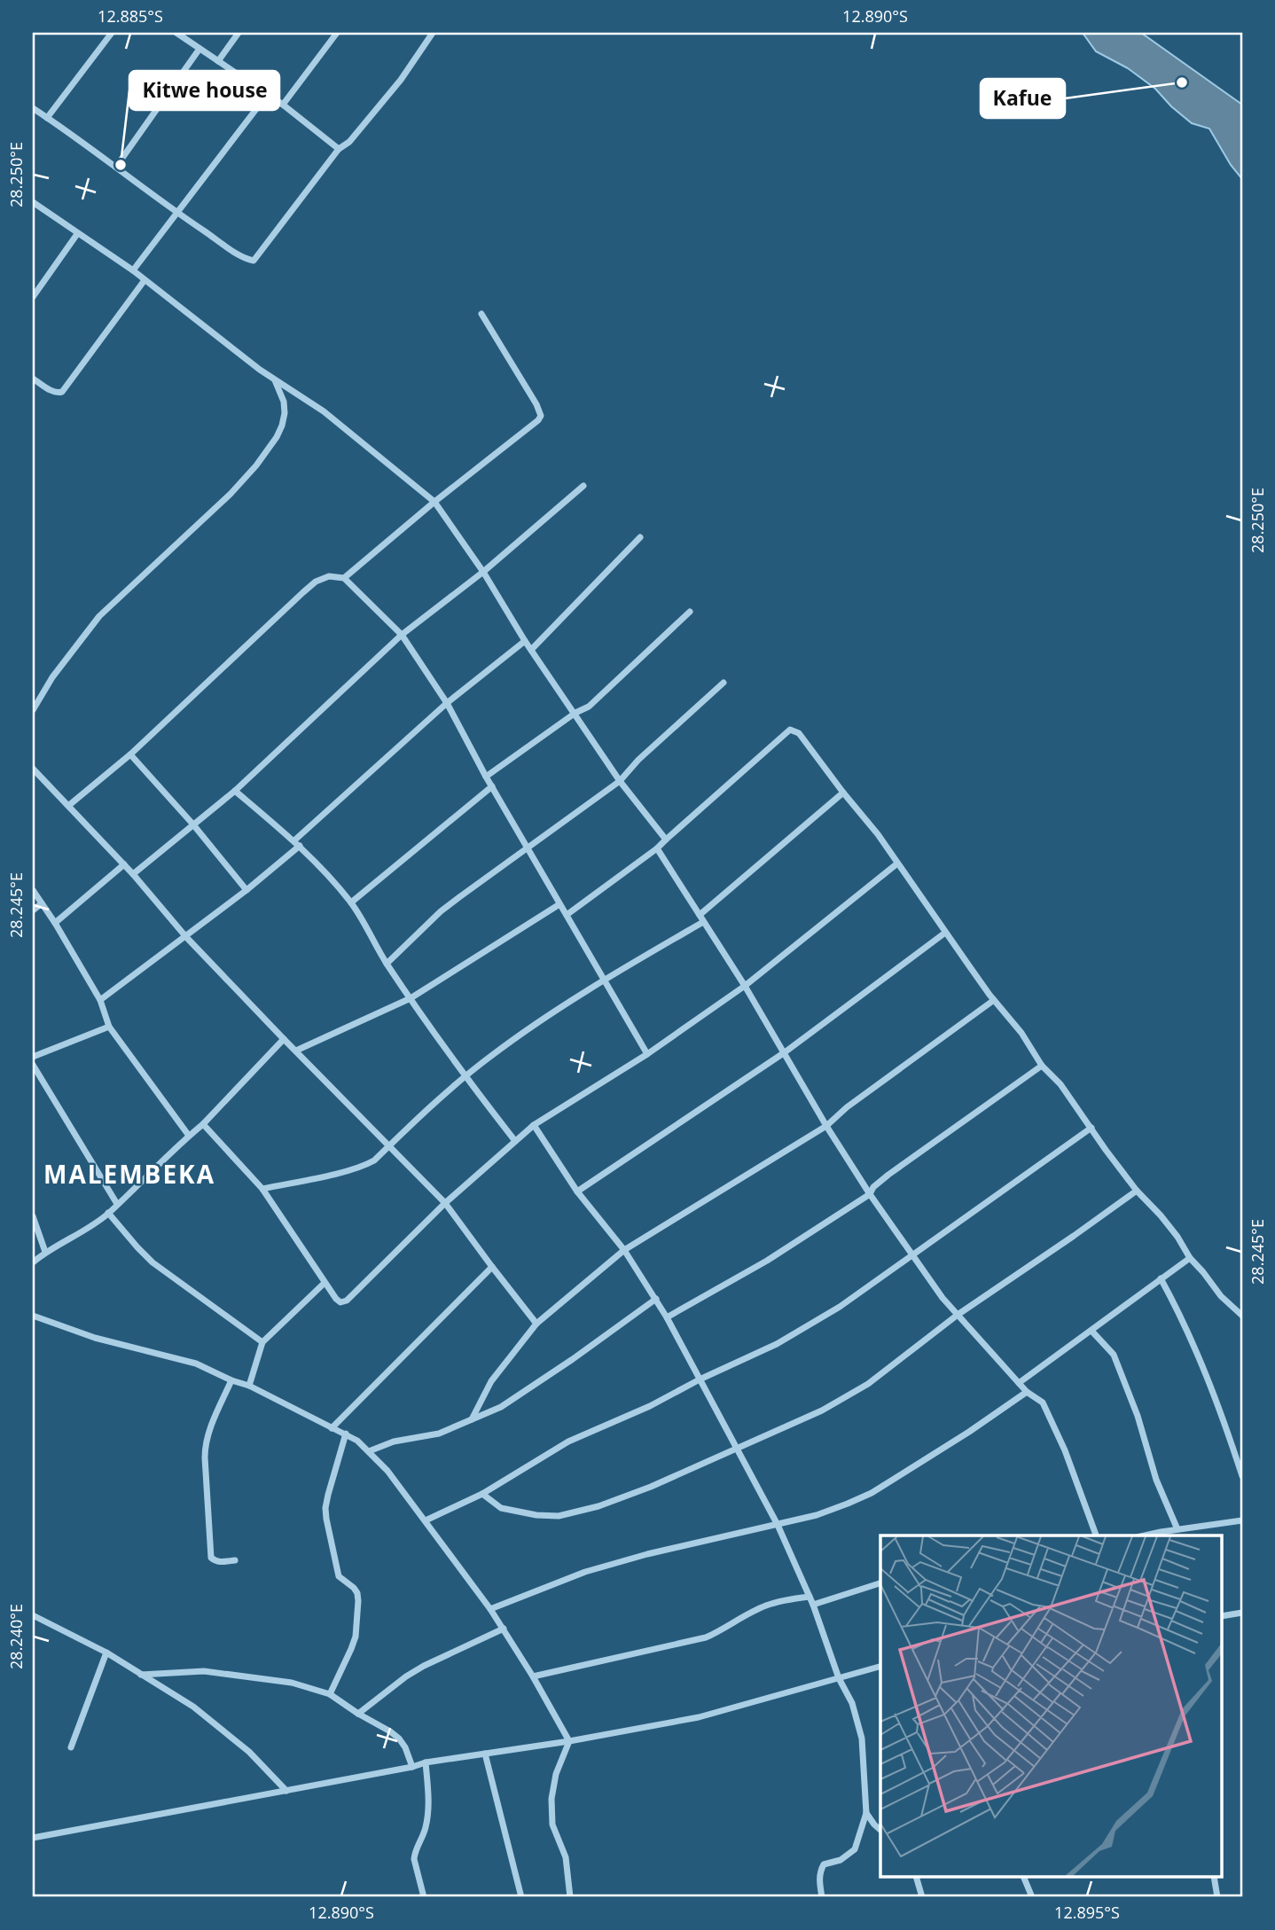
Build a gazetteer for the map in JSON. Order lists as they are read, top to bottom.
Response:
{
  "districts": ["MALEMBEKA"],
  "places": ["Kafue", "Kitwe house"],
  "coordinates": [
    "12.885°S",
    "12.890°S",
    "28.250°E",
    "28.245°E",
    "28.240°E",
    "12.895°S"
  ]
}
